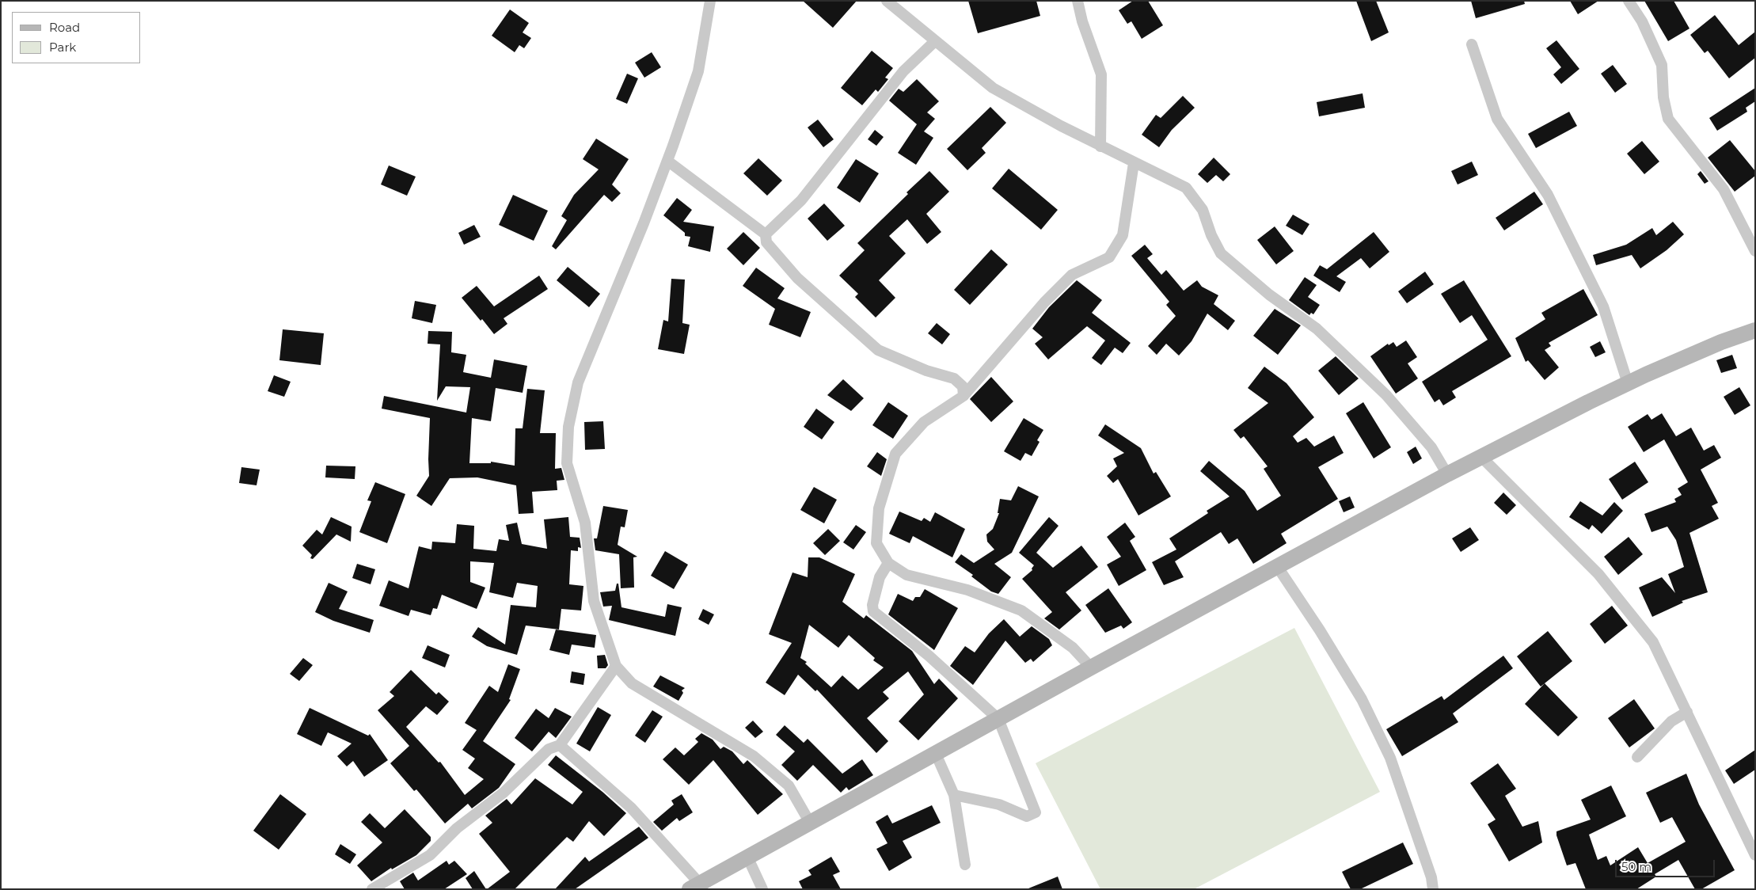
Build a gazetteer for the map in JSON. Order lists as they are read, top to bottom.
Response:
{
  "legend": ["Road", "Park"],
  "scale_bar": "50 m"
}
